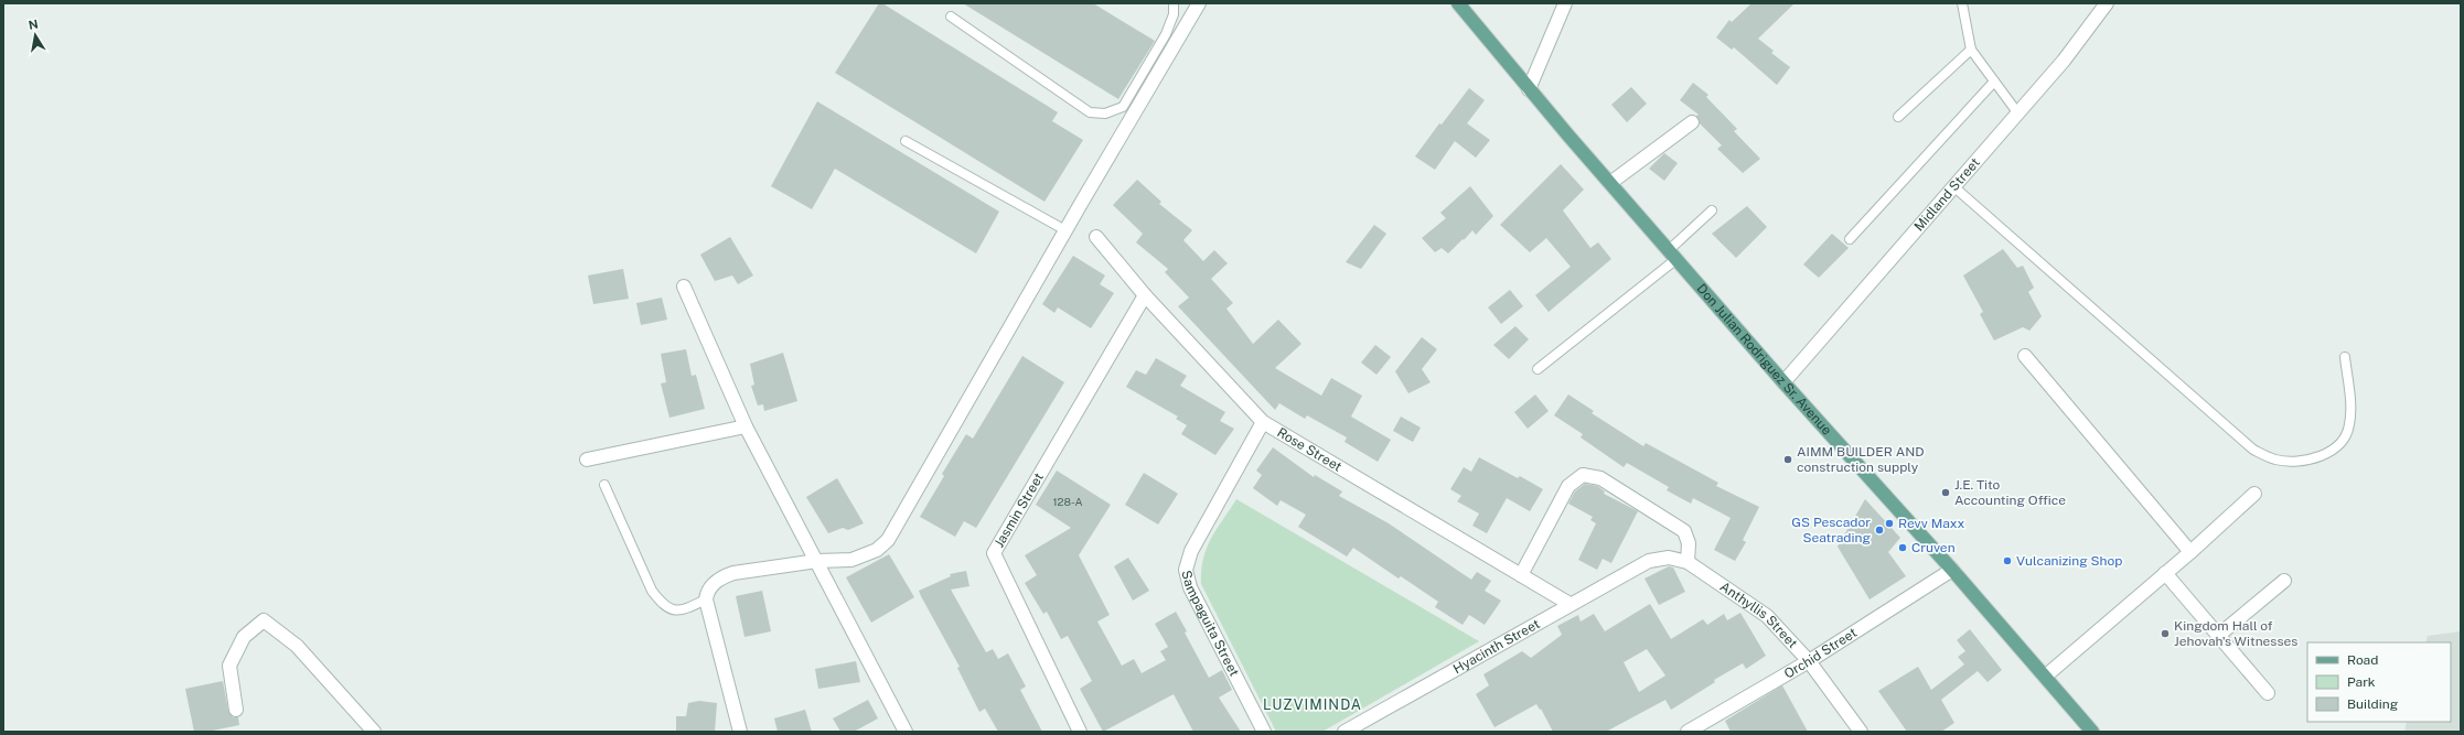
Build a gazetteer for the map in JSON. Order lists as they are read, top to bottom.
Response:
{
  "streets": {
    "main road": ["Don Julian Rodriguez Sr. Avenue"],
    "street": [
      "Midland Street",
      "Rose Street",
      "Jasmin Street",
      "Anthyllis Street",
      "Sampaguita Street",
      "Hyacinth Street",
      "Orchid Street"
    ]
  },
  "crossings": [
    ["Midland Street", "Don Julian Rodriguez Sr. Avenue"],
    ["Don Julian Rodriguez Sr. Avenue", "Orchid Street"],
    ["Rose Street", "Jasmin Street"],
    ["Rose Street", "Sampaguita Street"],
    ["Rose Street", "Hyacinth Street"],
    ["Anthyllis Street", "Hyacinth Street"],
    ["Anthyllis Street", "Orchid Street"]
  ],
  "districts": ["LUZVIMINDA"],
  "places": [
    "AIMM BUILDER AND construction supply",
    "J.E. Tito Accounting Office",
    "Revv Maxx",
    "GS Pescador Seatrading",
    "Cruven",
    "Vulcanizing Shop",
    "Kingdom Hall of Jehovah's Witnesses"
  ],
  "house_numbers": ["128-A"],
  "legend": ["Road", "Park", "Building"],
  "north": "top"
}
